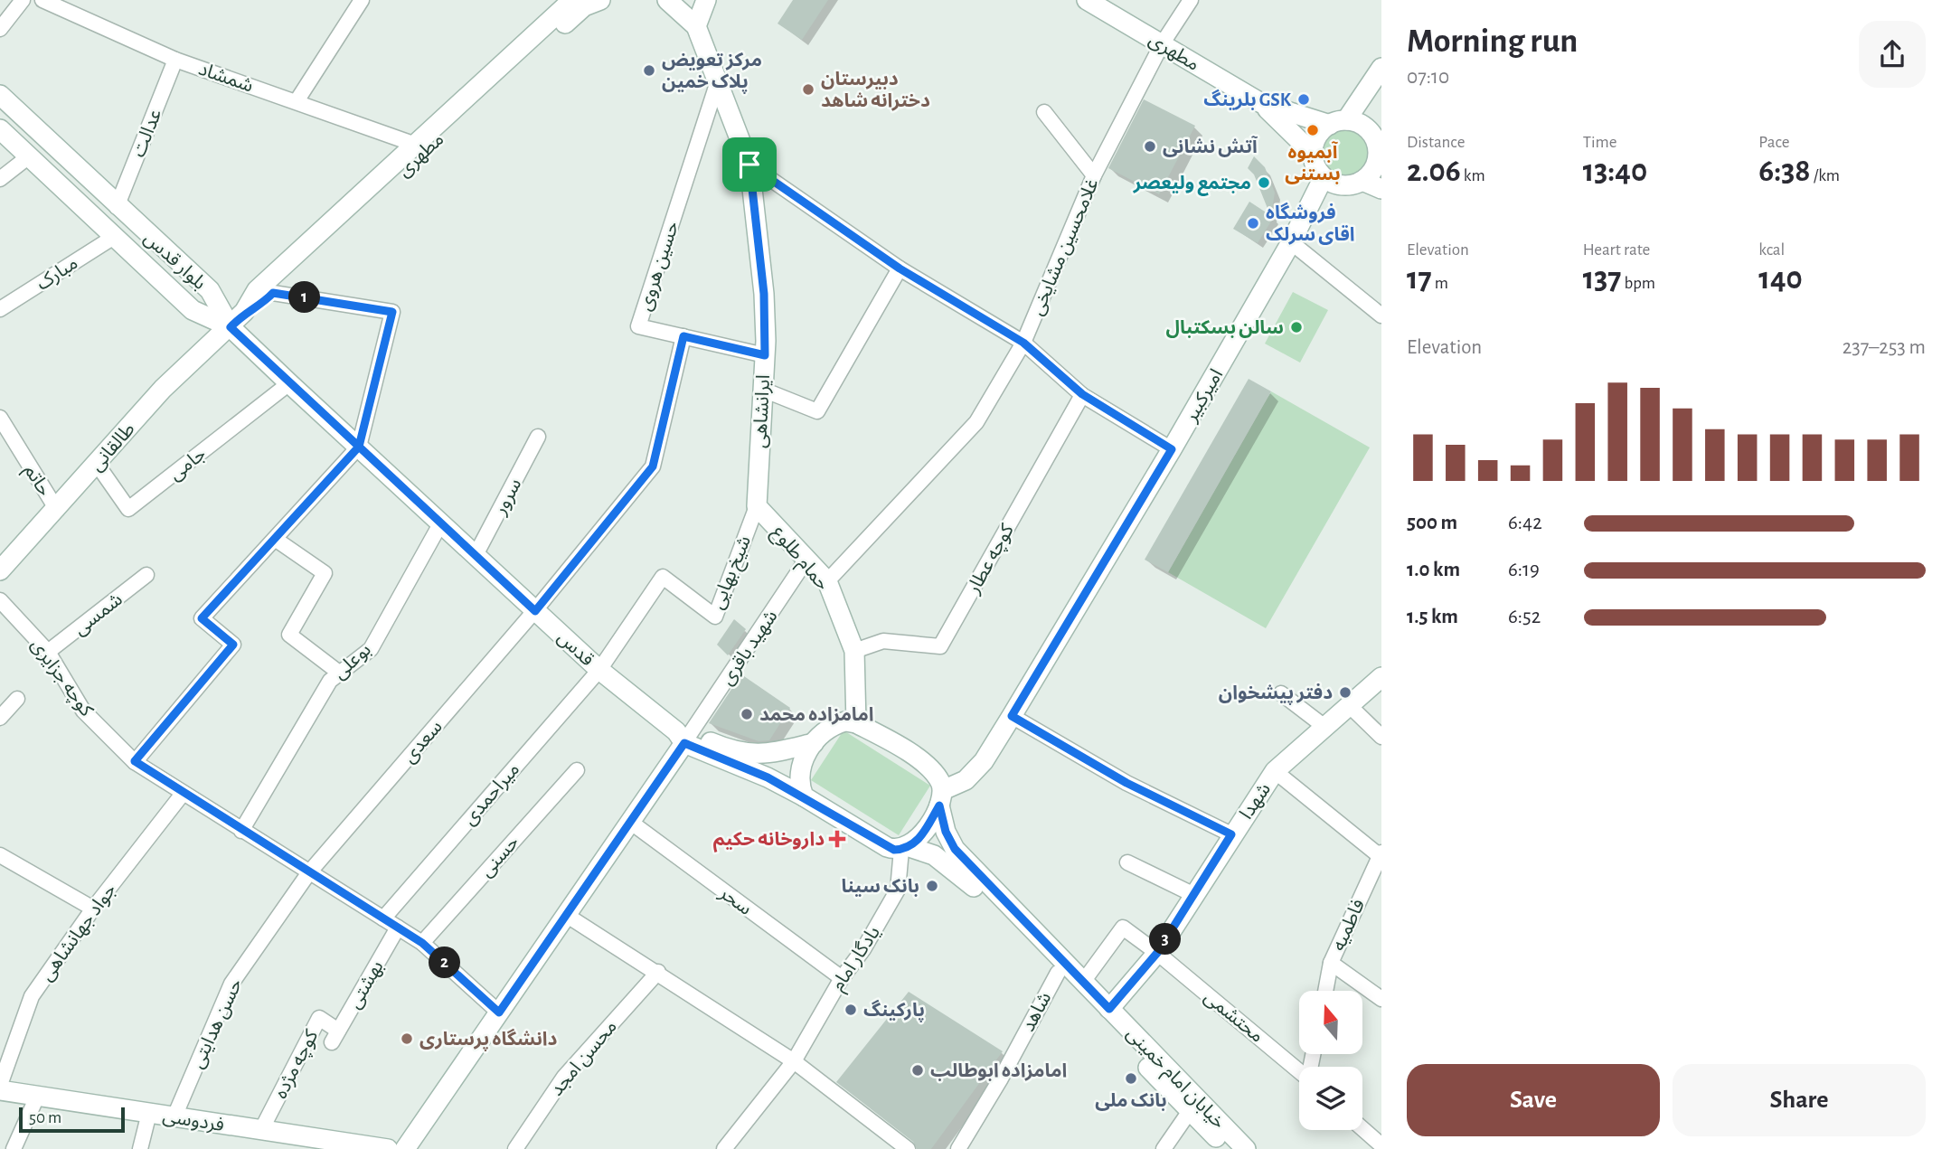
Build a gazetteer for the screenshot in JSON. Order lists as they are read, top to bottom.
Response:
{
  "streets": {
    "main road": [
      "مطهری",
      "بلوار قدس",
      "امیرکبیر",
      "ایرانشاهی",
      "طالقانی",
      "حمام طلوع",
      "قدس",
      "شهدا",
      "خیابان امام خمینی",
      "فردوسی"
    ],
    "street": [
      "شمشاد",
      "عدالت",
      "غلامحسین مشایخی",
      "حسین هروی",
      "مبارک",
      "جامی",
      "حاتم",
      "سرور",
      "کوچه عطار",
      "شیخ بهایی",
      "شمسی",
      "شهید باقری",
      "بوعلی",
      "کوچه جزایری",
      "سعدی",
      "میراحمدی",
      "حسنی",
      "سحر",
      "فاطمیه",
      "جواد جهانشاهی",
      "یادگار امام",
      "بهشتی",
      "شاهد",
      "محتشمی",
      "حسن هدایتی",
      "محسن امجد",
      "کوچه مژده"
    ]
  },
  "crossings": [
    ["مطهری", "شمشاد"],
    ["مطهری", "غلامحسین مشایخی"],
    ["مطهری", "بلوار قدس"],
    ["مطهری", "امیرکبیر"],
    ["مطهری", "طالقانی"],
    ["مطهری", "قدس"],
    ["شمشاد", "عدالت"],
    ["عدالت", "بلوار قدس"],
    ["غلامحسین مشایخی", "حمام طلوع"],
    ["بلوار قدس", "مبارک"],
    ["بلوار قدس", "طالقانی"],
    ["بلوار قدس", "قدس"],
    ["حسین هروی", "ایرانشاهی"],
    ["حسین هروی", "سعدی"],
    ["امیرکبیر", "حمام طلوع"],
    ["امیرکبیر", "قدس"],
    ["امیرکبیر", "یادگار امام"],
    ["امیرکبیر", "خیابان امام خمینی"],
    ["ایرانشاهی", "حمام طلوع"],
    ["ایرانشاهی", "شیخ بهایی"],
    ["طالقانی", "جامی"],
    ["طالقانی", "حاتم"],
    ["طالقانی", "قدس"],
    ["جامی", "قدس"],
    ["سرور", "قدس"],
    ["حمام طلوع", "کوچه عطار"],
    ["حمام طلوع", "شیخ بهایی"],
    ["حمام طلوع", "شهید باقری"],
    ["حمام طلوع", "قدس"],
    ["حمام طلوع", "یادگار امام"],
    ["حمام طلوع", "خیابان امام خمینی"],
    ["شیخ بهایی", "قدس"],
    ["شیخ بهایی", "میراحمدی"],
    ["شمسی", "کوچه جزایری"],
    ["شهید باقری", "قدس"],
    ["قدس", "بوعلی"],
    ["قدس", "سعدی"],
    ["قدس", "میراحمدی"],
    ["قدس", "یادگار امام"],
    ["قدس", "خیابان امام خمینی"],
    ["بوعلی", "کوچه جزایری"],
    ["کوچه جزایری", "سعدی"],
    ["کوچه جزایری", "میراحمدی"],
    ["کوچه جزایری", "حسنی"],
    ["کوچه جزایری", "جواد جهانشاهی"],
    ["کوچه جزایری", "بهشتی"],
    ["کوچه جزایری", "حسن هدایتی"],
    ["سعدی", "حسن هدایتی"],
    ["شهدا", "محتشمی"],
    ["شهدا", "خیابان امام خمینی"],
    ["سحر", "یادگار امام"],
    ["یادگار امام", "خیابان امام خمینی"],
    ["بهشتی", "کوچه مژده"],
    ["شاهد", "خیابان امام خمینی"],
    ["محتشمی", "خیابان امام خمینی"],
    ["حسن هدایتی", "فردوسی"],
    ["کوچه مژده", "فردوسی"]
  ],
  "places": {
    "other": [
      "مرکز تعویض پلاک خمین",
      "دبیرستان دخترانه شاهد",
      "بلرینگ GSK",
      "آبمیوه بستنی",
      "آتش نشانی",
      "مجتمع ولیعصر",
      "فروشگاه اقای سرلک",
      "سالن بسکتبال",
      "دفتر پیشخوان",
      "امامزاده محمد",
      "بانک سینا",
      "پارکینگ",
      "دانشگاه پرستاری",
      "امامزاده ابوطالب",
      "بانک ملی"
    ],
    "health": ["داروخانه حکیم"]
  },
  "scale_bar": "50 m",
  "north": "top",
  "page": {
    "heading": ["Morning run", "07:10"],
    "stats": [
      ["Distance", "2.06 km"],
      ["Time", "13:40"],
      ["Pace", "6:38 /km"],
      ["Elevation", "17 m"],
      ["Heart rate", "137 bpm"],
      ["kcal", "140"]
    ],
    "pins": ["1", "3", "2"],
    "chart": ["Elevation", "237–253 m"],
    "list": [
      {
        "name": "500 m",
        "note": "6:42"
      },
      {
        "name": "1.0 km",
        "note": "6:19"
      },
      {
        "name": "1.5 km",
        "note": "6:52"
      }
    ],
    "buttons": ["Save", "Share"],
    "scale": "50 m"
  }
}
